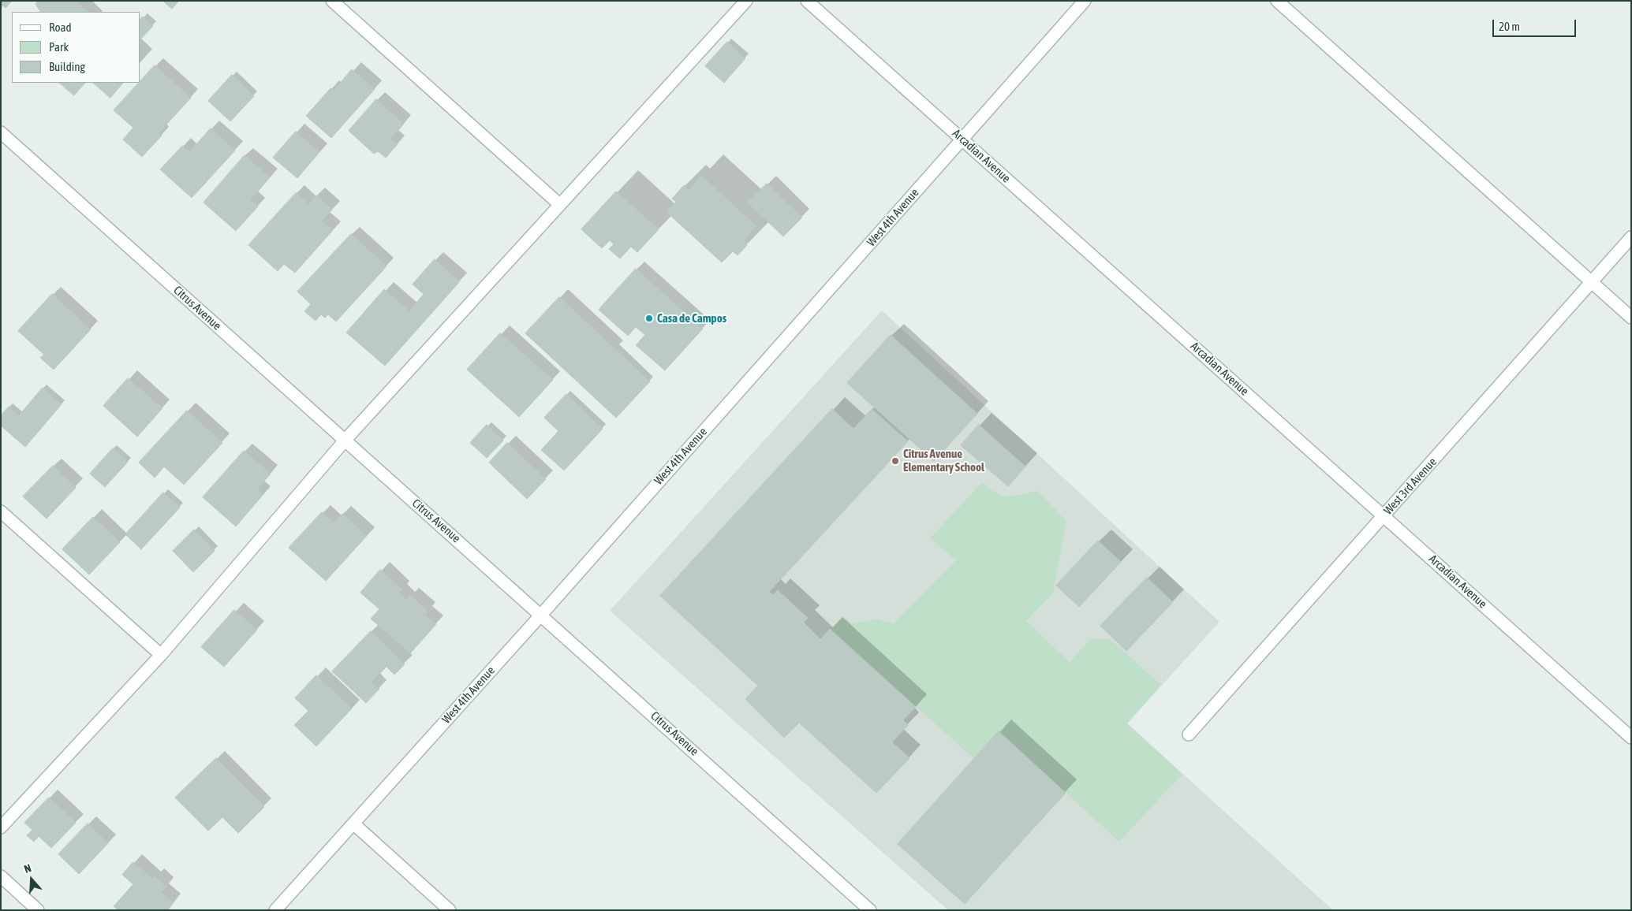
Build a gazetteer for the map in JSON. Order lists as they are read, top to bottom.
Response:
{
  "streets": {
    "street": [
      "Arcadian Avenue",
      "West 4th Avenue",
      "Citrus Avenue",
      "West 3rd Avenue"
    ]
  },
  "crossings": [
    ["Arcadian Avenue", "West 4th Avenue"],
    ["Arcadian Avenue", "West 3rd Avenue"],
    ["West 4th Avenue", "Citrus Avenue"]
  ],
  "places": ["Casa de Campos", "Citrus Avenue Elementary School"],
  "legend": ["Road", "Park", "Building"],
  "scale_bar": "20 m",
  "north": "top"
}
